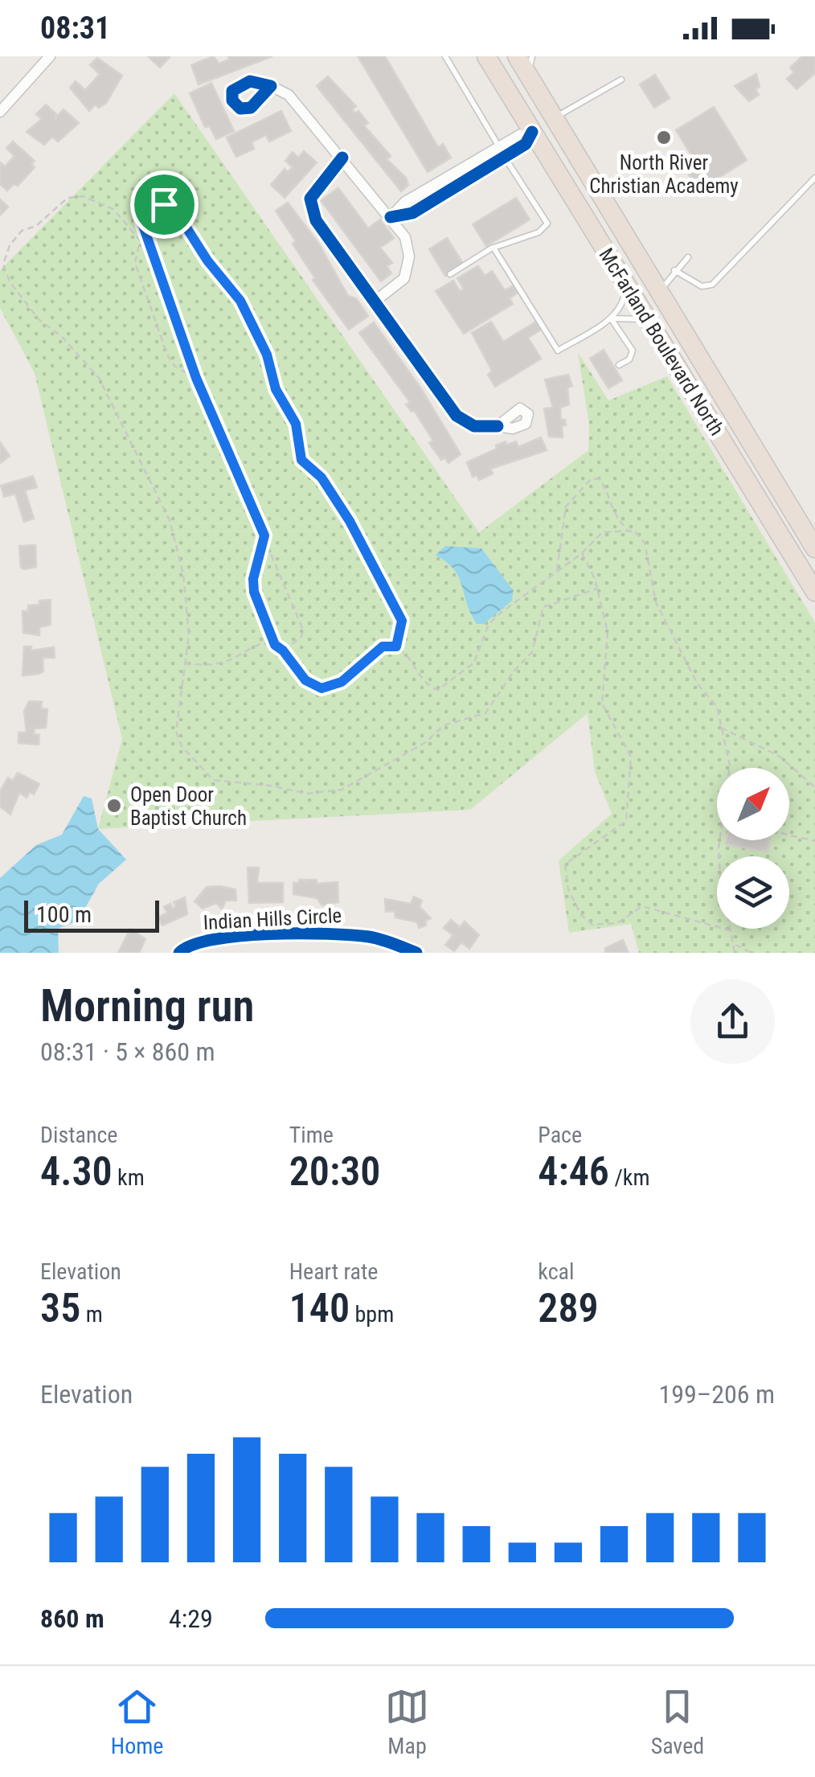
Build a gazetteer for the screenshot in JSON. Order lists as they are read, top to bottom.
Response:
{
  "streets": {
    "highway": ["McFarland Boulevard North"],
    "street": ["Indian Hills Circle"]
  },
  "places": ["North River Christian Academy", "Open Door Baptist Church"],
  "scale_bar": "100 m",
  "north": "top right",
  "page": {
    "status": "08:31",
    "scale": "100 m",
    "heading": ["Morning run", "08:31 · 5 × 860 m"],
    "stats": [
      ["Distance", "4.30 km"],
      ["Time", "20:30"],
      ["Pace", "4:46 /km"],
      ["Elevation", "35 m"],
      ["Heart rate", "140 bpm"],
      ["kcal", "289"]
    ],
    "chart": ["Elevation", "199–206 m"],
    "list": [
      {
        "name": "860 m",
        "note": "4:29"
      }
    ],
    "tabs": ["Home", "Map", "Saved"]
  }
}
